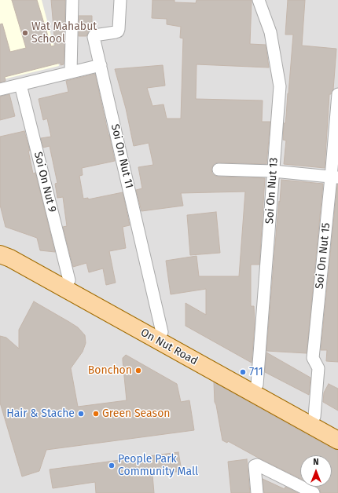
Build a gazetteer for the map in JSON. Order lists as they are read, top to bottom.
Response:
{
  "streets": {
    "main road": ["On Nut Road"],
    "street": [
      "Soi On Nut 11",
      "Soi On Nut 9",
      "Soi On Nut 13",
      "Soi On Nut 15"
    ]
  },
  "crossings": [
    ["Soi On Nut 11", "On Nut Road"],
    ["Soi On Nut 9", "On Nut Road"],
    ["Soi On Nut 13", "On Nut Road"],
    ["Soi On Nut 15", "On Nut Road"]
  ],
  "places": [
    "Wat Mahabut School",
    "Bonchon",
    "711",
    "Hair & Stache",
    "Green Season",
    "People Park Community Mall"
  ],
  "north": "top"
}
